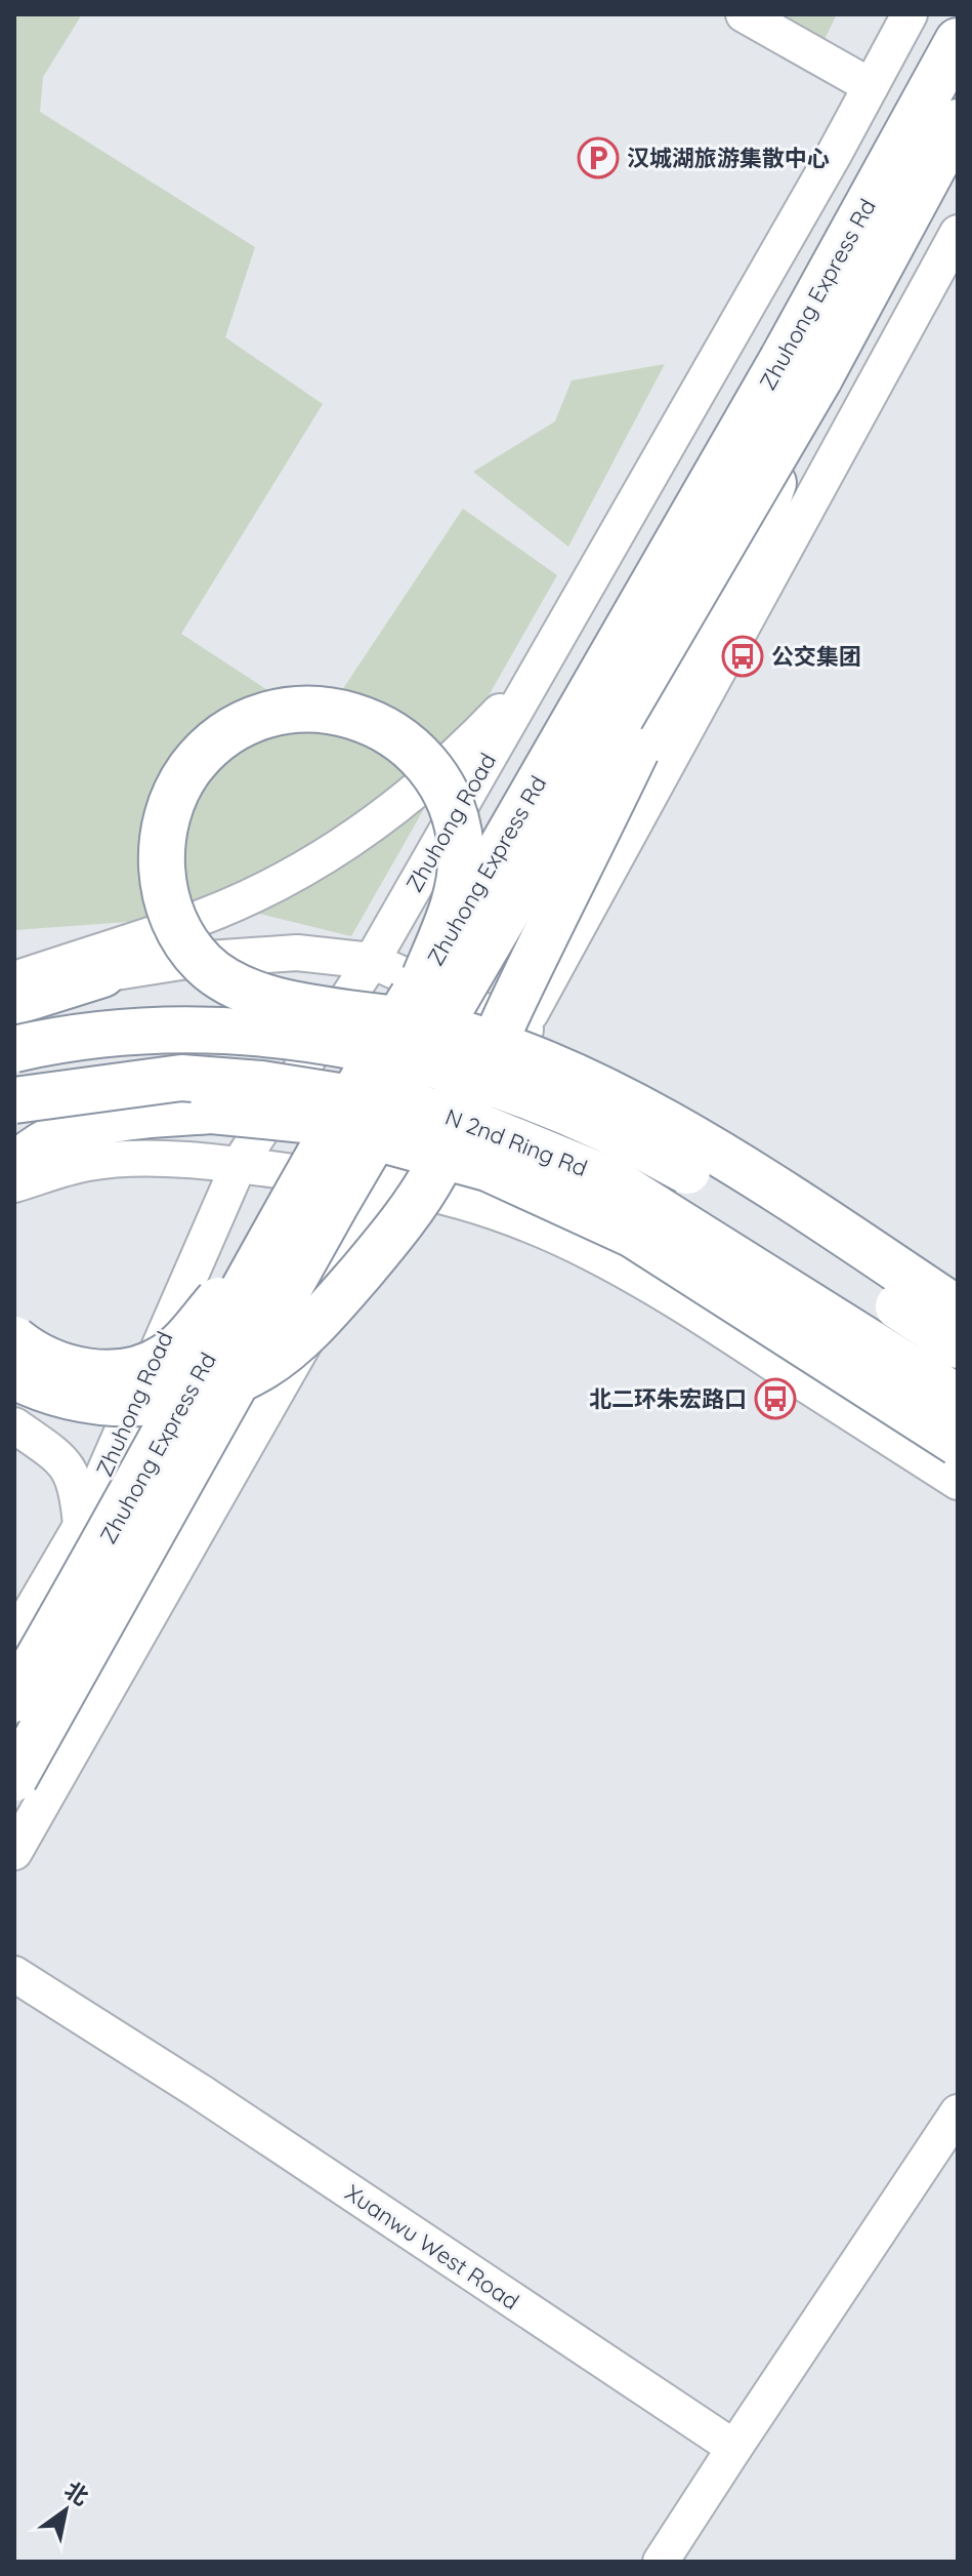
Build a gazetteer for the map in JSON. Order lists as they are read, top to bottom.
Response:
{
  "streets": {
    "highway": ["Zhuhong Express Rd", "N 2nd Ring Rd"],
    "main road": ["Zhuhong Road", "Xuanwu West Road"]
  },
  "places": {
    "parking": ["汉城湖旅游集散中心"],
    "bus stop": ["公交集团", "北二环朱宏路口"]
  },
  "north": "top right"
}
